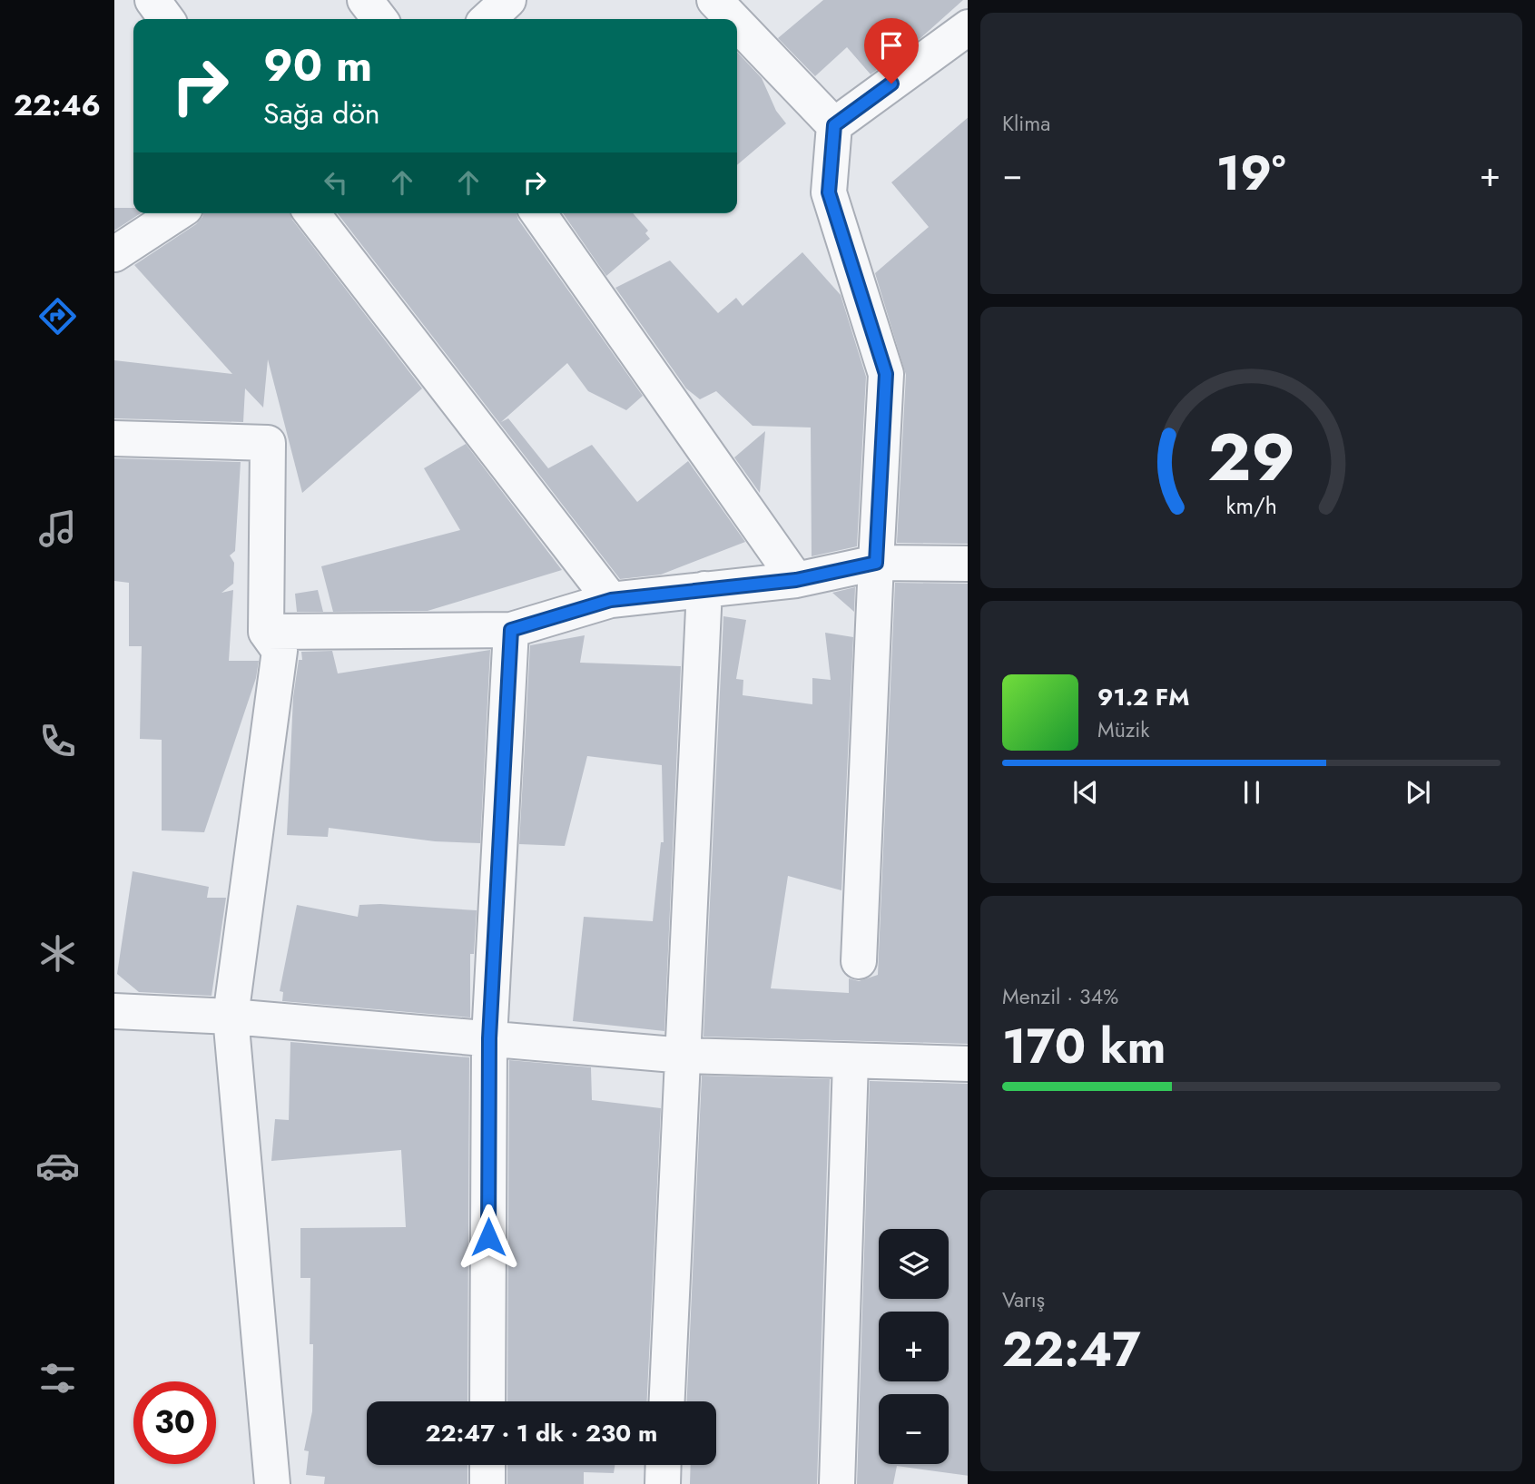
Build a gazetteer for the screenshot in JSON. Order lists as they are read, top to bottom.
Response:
{
  "page": {
    "tabs": "22:46",
    "tile": [
      "Klima",
      ["Menzil · 34%", "170 km"],
      ["Varış", "22:47"]
    ],
    "turn": ["90 m", "Sağa dön"],
    "heat": ["−", "19°", "+"],
    "song": ["91.2 FM", "Müzik"],
    "map_buttons": ["+", "−"],
    "limit": "30",
    "trip": "22:47 · 1 dk · 230 m",
    "gauge": ["29", "km/h"]
  }
}
